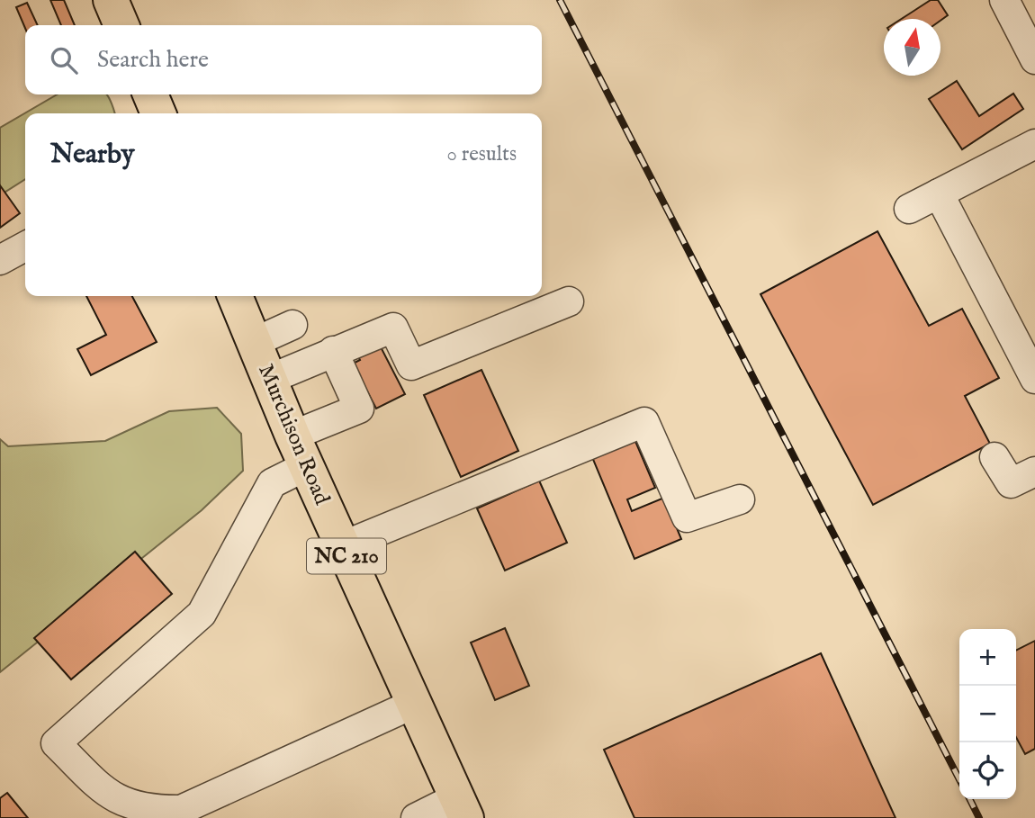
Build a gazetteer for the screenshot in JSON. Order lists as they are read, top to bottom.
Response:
{
  "streets": {
    "main road": ["Murchison Road", "NC 210"]
  },
  "north": "top",
  "page": {
    "search": "Search here",
    "heading": ["Nearby", "0 results"],
    "map_buttons": ["+", "−"]
  }
}
